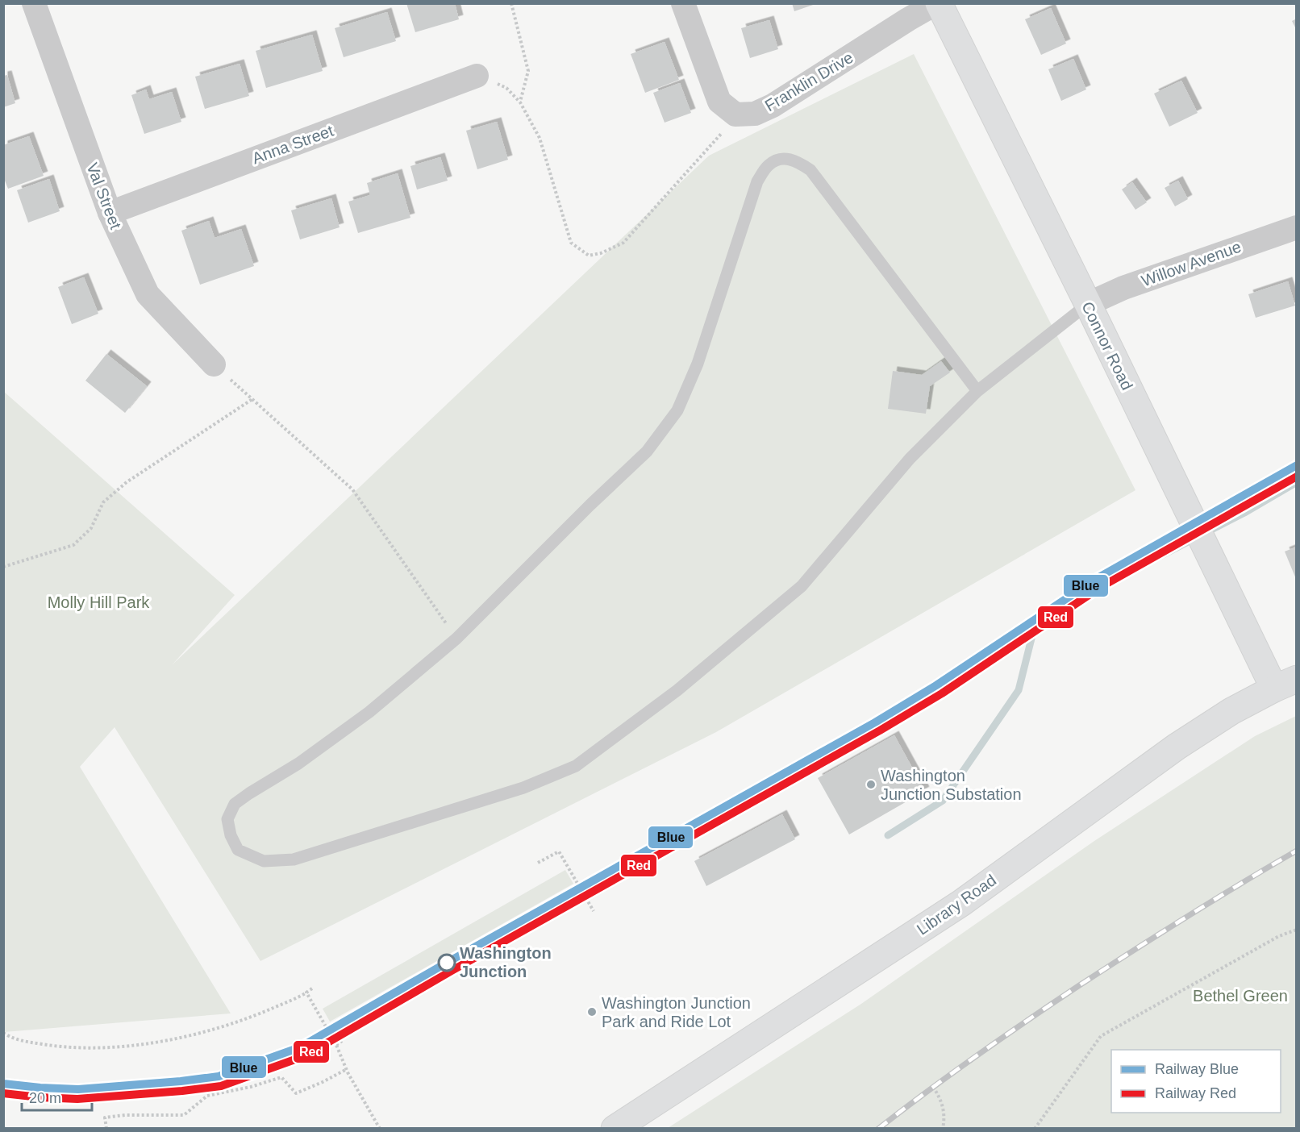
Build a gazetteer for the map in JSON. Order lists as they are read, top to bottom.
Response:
{
  "streets": {
    "main road": ["Connor Road", "Library Road"],
    "street": [
      "Franklin Drive",
      "Anna Street",
      "Val Street",
      "Willow Avenue"
    ]
  },
  "crossings": [
    ["Franklin Drive", "Connor Road"],
    ["Anna Street", "Val Street"],
    ["Willow Avenue", "Connor Road"],
    ["Connor Road", "Library Road"]
  ],
  "parks": ["Molly Hill Park", "Bethel Green"],
  "places": ["Washington Junction Substation", "Washington Junction", "Washington Junction Park and Ride Lot"],
  "lines": ["rail line Blue", "rail line Red"],
  "legend": ["Railway Blue", "Railway Red"],
  "scale_bar": "20 m"
}
